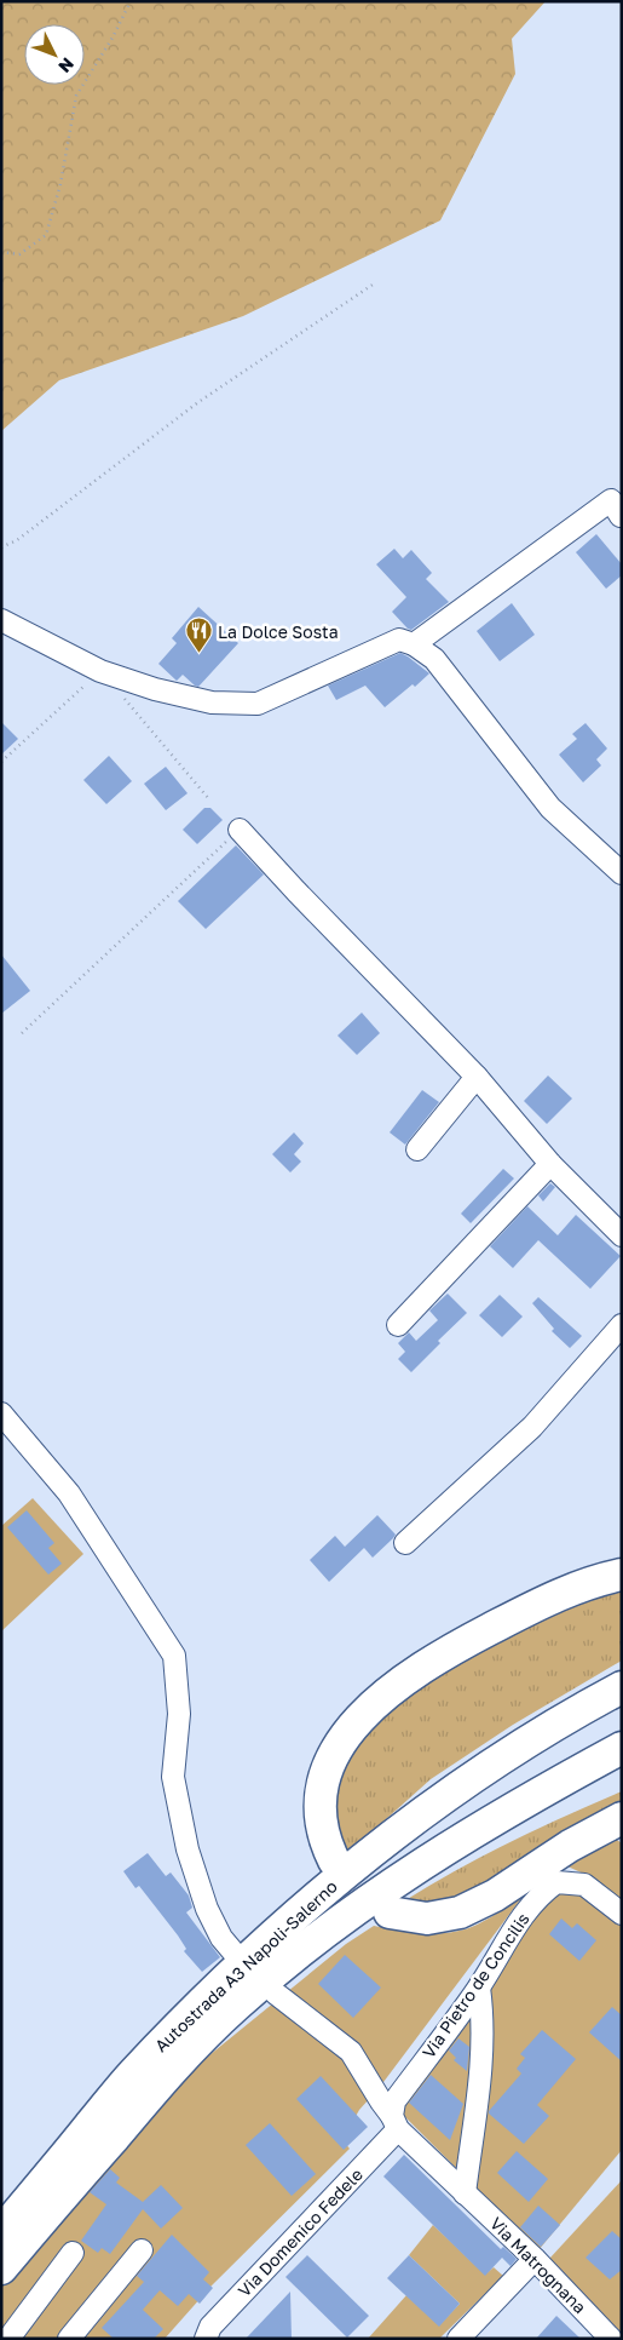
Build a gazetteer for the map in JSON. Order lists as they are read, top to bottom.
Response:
{
  "streets": {
    "highway": ["Autostrada A3 Napoli-Salerno"],
    "street": ["Via Pietro de Concilis", "Via Domenico Fedele", "Via Matrognana"]
  },
  "crossings": [
    ["Via Pietro de Concilis", "Via Domenico Fedele"],
    ["Via Pietro de Concilis", "Via Matrognana"],
    ["Via Domenico Fedele", "Via Matrognana"]
  ],
  "places": {
    "restaurant": ["La Dolce Sosta"]
  },
  "north": "bottom right"
}
